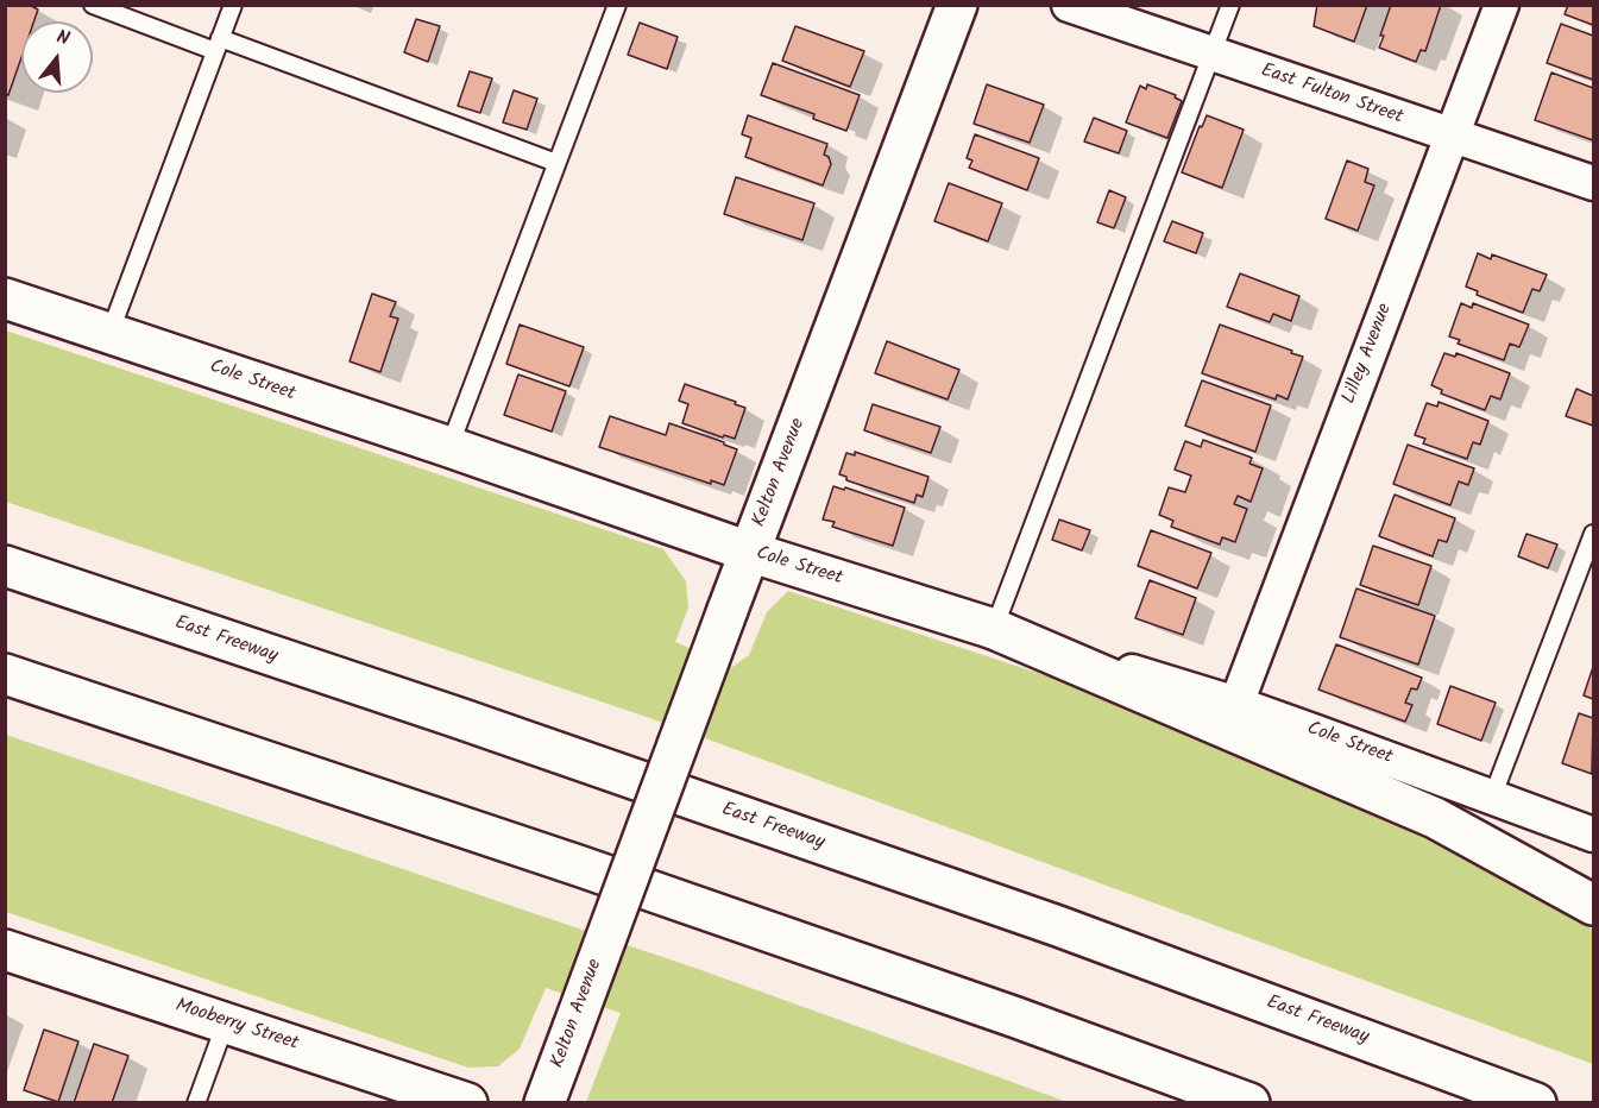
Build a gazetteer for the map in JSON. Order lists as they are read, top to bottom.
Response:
{
  "streets": {
    "main road": [
      "Cole Street",
      "Kelton Avenue",
      "East Freeway",
      "Mooberry Street"
    ],
    "street": ["East Fulton Street", "Lilley Avenue"]
  },
  "crossings": [
    ["East Fulton Street", "Lilley Avenue"],
    ["Lilley Avenue", "Cole Street"],
    ["Cole Street", "Kelton Avenue"]
  ],
  "north": "top"
}
